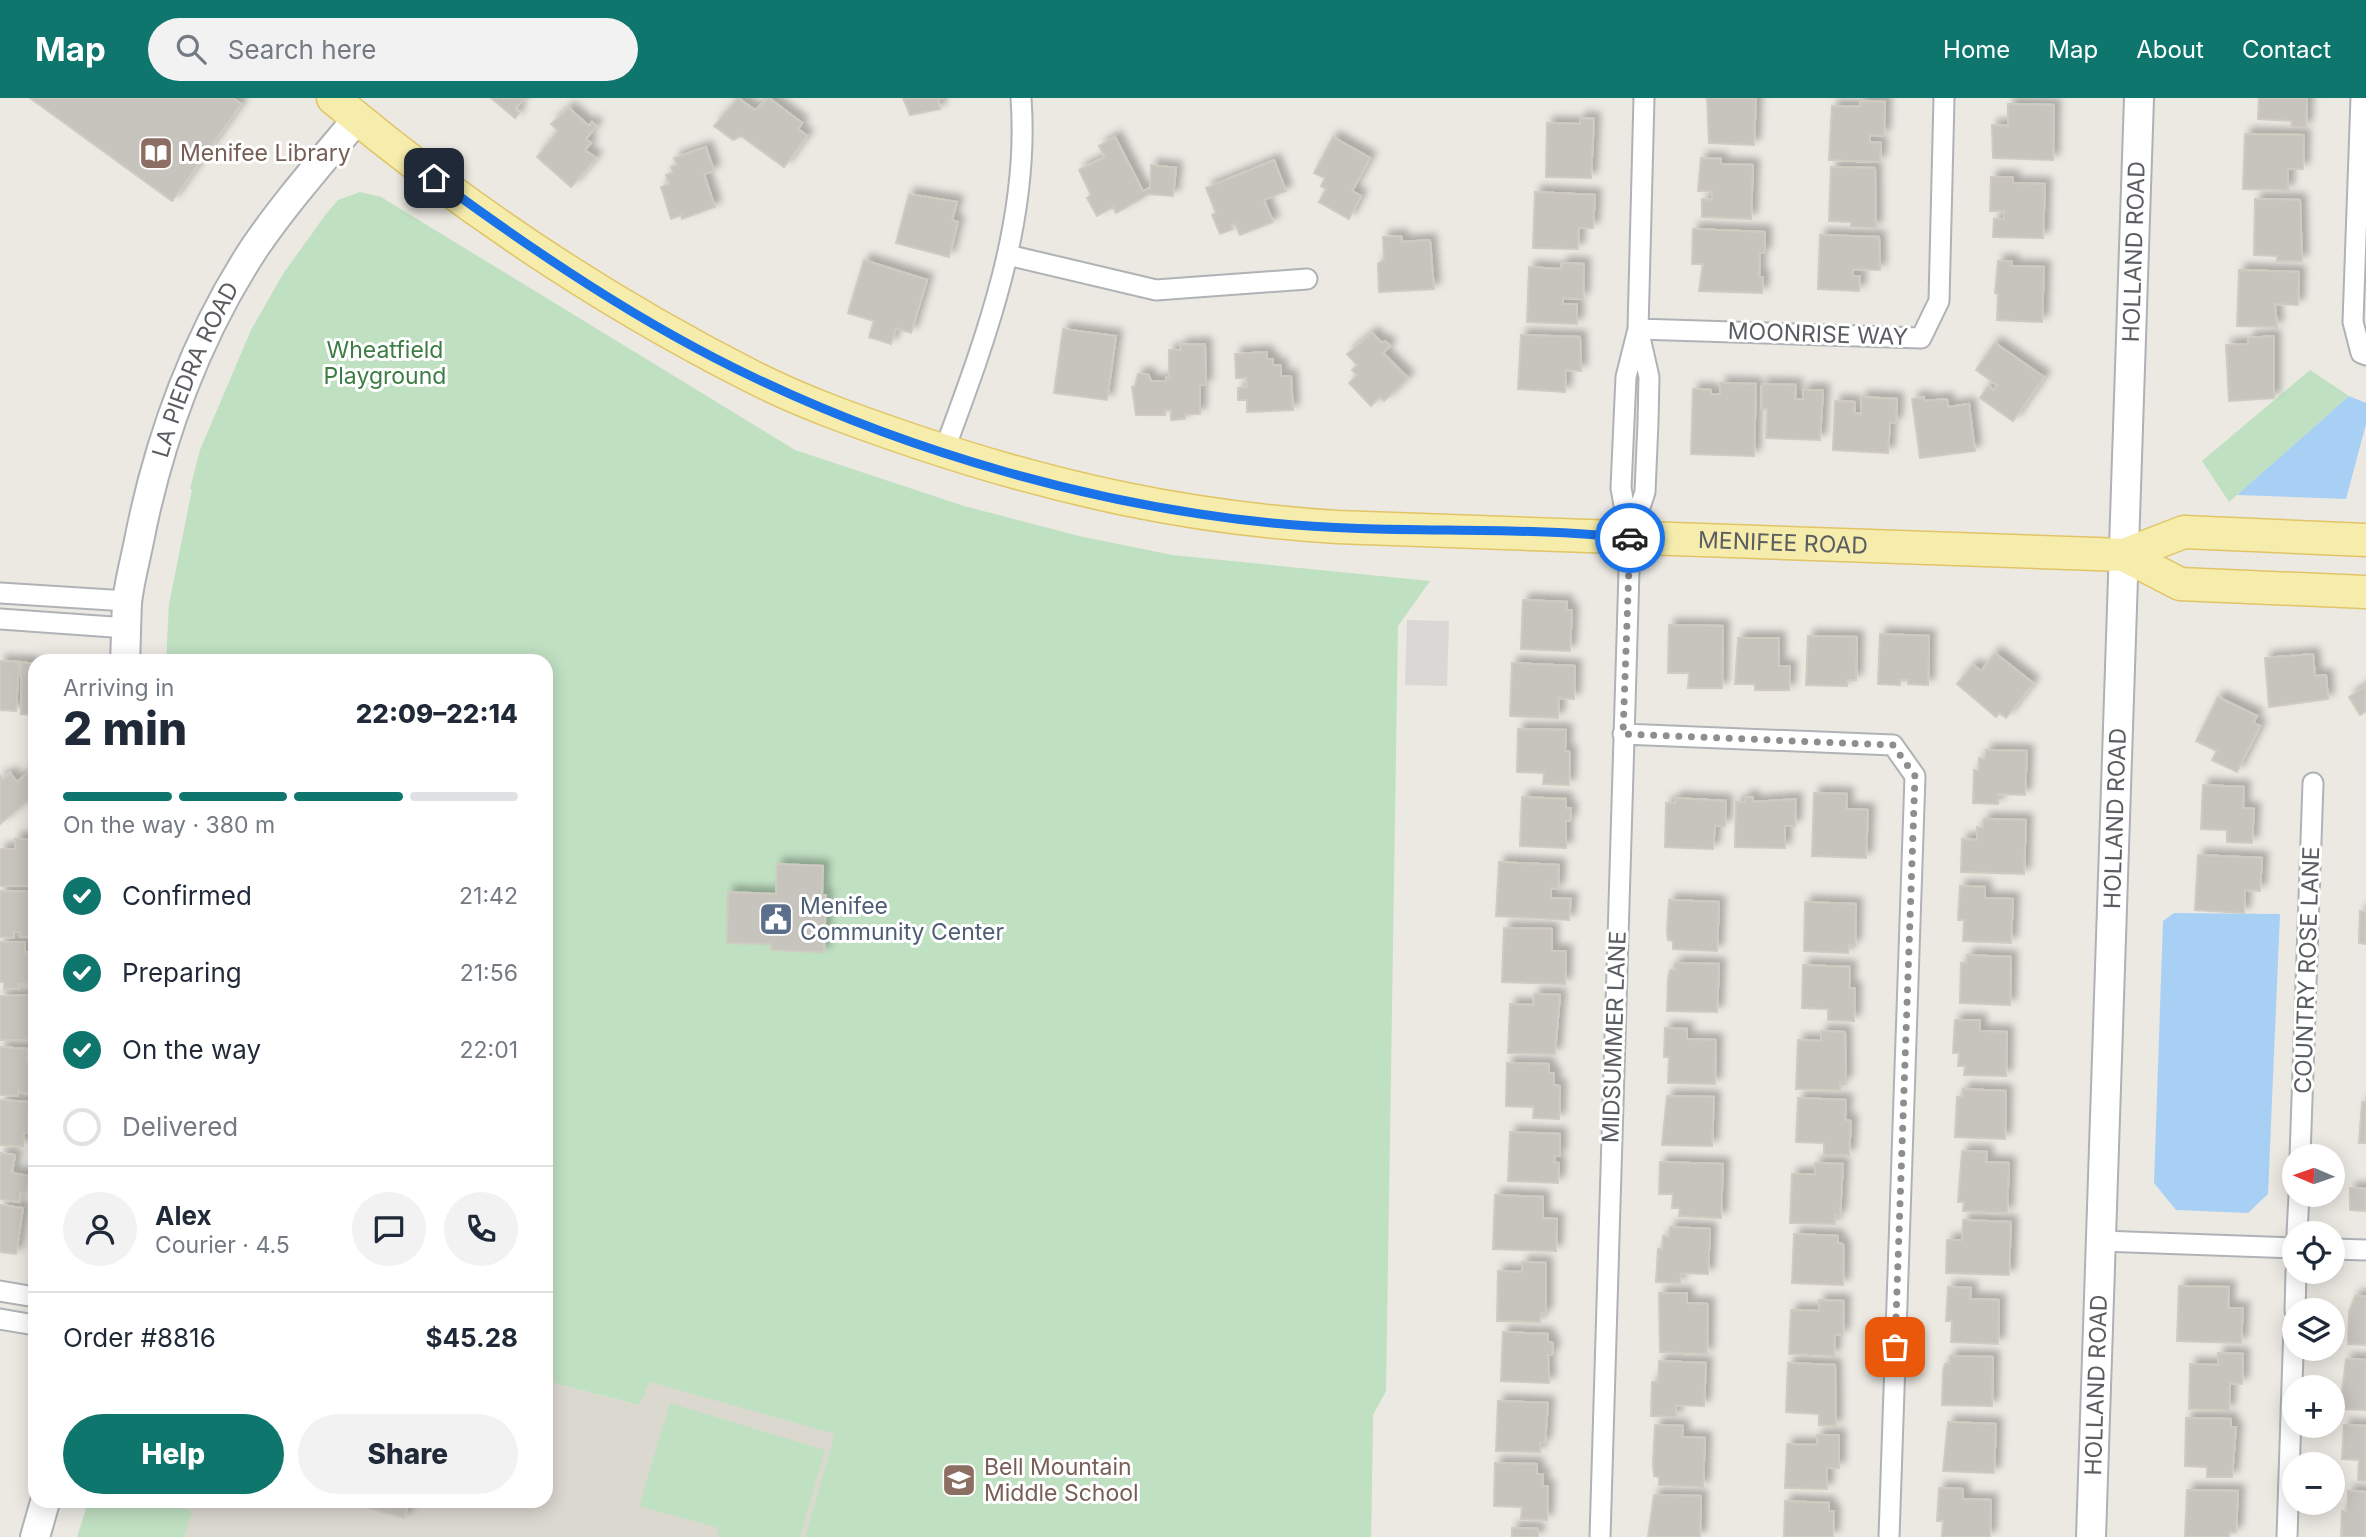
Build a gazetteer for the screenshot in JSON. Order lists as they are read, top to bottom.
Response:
{
  "streets": {
    "main road": ["HOLLAND ROAD", "LA PIEDRA ROAD", "MENIFEE ROAD"],
    "street": ["MOONRISE WAY", "COUNTRY ROSE LANE", "MIDSUMMER LANE"]
  },
  "crossings": [
    ["HOLLAND ROAD", "MENIFEE ROAD"],
    ["MOONRISE WAY", "MIDSUMMER LANE"],
    ["LA PIEDRA ROAD", "MENIFEE ROAD"],
    ["MENIFEE ROAD", "MIDSUMMER LANE"]
  ],
  "parks": ["Wheatfield Playground"],
  "places": {
    "library": ["Menifee Library"],
    "public building": ["Menifee Community Center"],
    "school or university": ["Bell Mountain Middle School"]
  },
  "north": "left",
  "page": {
    "header": "Map",
    "search": "Search here",
    "nav": [
      "Home",
      "Map",
      "About",
      "Contact"
    ],
    "heading": ["2 min", "Arriving in", "22:09–22:14"],
    "panel": [
      "Alex",
      "Courier · 4.5",
      "Order #8816",
      "$45.28"
    ],
    "bar": "On the way · 380 m",
    "list": [
      ["Confirmed", "21:42"],
      ["Preparing", "21:56"],
      ["On the way", "22:01"],
      "Delivered"
    ],
    "map_buttons": ["+", "−"],
    "buttons": ["Help", "Share"]
  }
}
